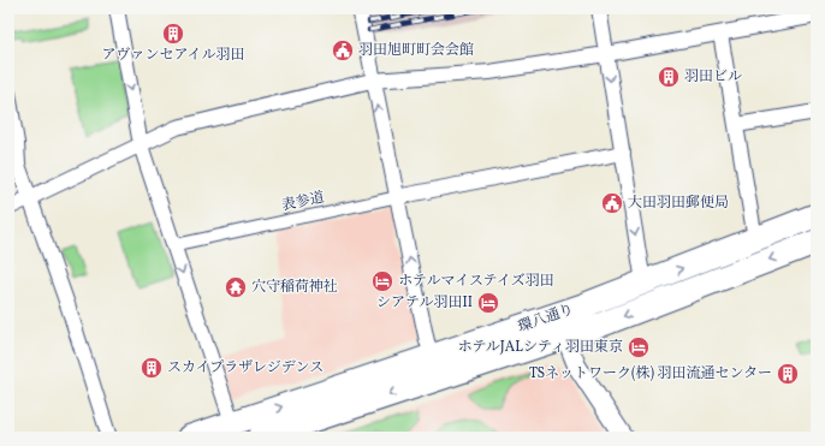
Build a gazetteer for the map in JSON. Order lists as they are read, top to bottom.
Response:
{
  "streets": {
    "highway": ["環八通り"],
    "street": ["表参道"]
  },
  "places": {
    "building": [
      "アヴァンセアイル羽田",
      "羽田ビル",
      "スカイプラザレジデンス",
      "TSネットワーク(株) 羽田流通センター"
    ],
    "public building": ["羽田旭町町会会館", "大田羽田郵便局"],
    "hotel": ["ホテルマイステイズ羽田", "シアテル羽田II", "ホテルJALシティ羽田東京"],
    "temple": ["穴守稲荷神社"]
  }
}
